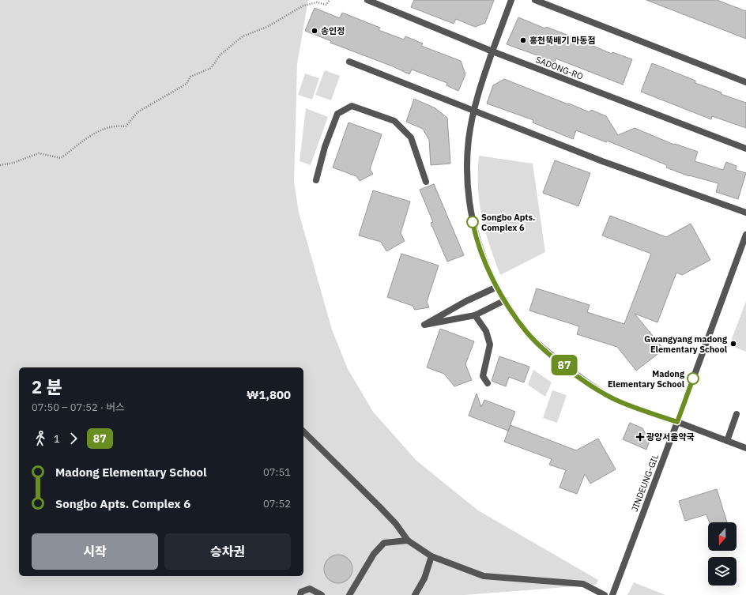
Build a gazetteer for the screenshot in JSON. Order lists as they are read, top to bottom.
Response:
{
  "streets": {
    "street": ["SADONG-RO", "JINDEUNG-GIL"]
  },
  "places": {
    "other": [
      "송인정",
      "홍천뚝배기 마동점",
      "Songbo Apts. Complex 6",
      "Gwangyang madong Elementary School",
      "Madong Elementary School"
    ],
    "health": ["광양서울약국"]
  },
  "lines": ["bus line 87"],
  "north": "bottom",
  "page": {
    "on_map": "87",
    "heading": ["2 분", "07:50 – 07:52 · 버스", "₩1,800"],
    "legs": ["1", "87"],
    "list": [
      {
        "name": "Madong Elementary School",
        "value": "07:51"
      },
      {
        "name": "Songbo Apts. Complex 6",
        "value": "07:52"
      }
    ],
    "buttons": ["시작", "승차권"]
  }
}
